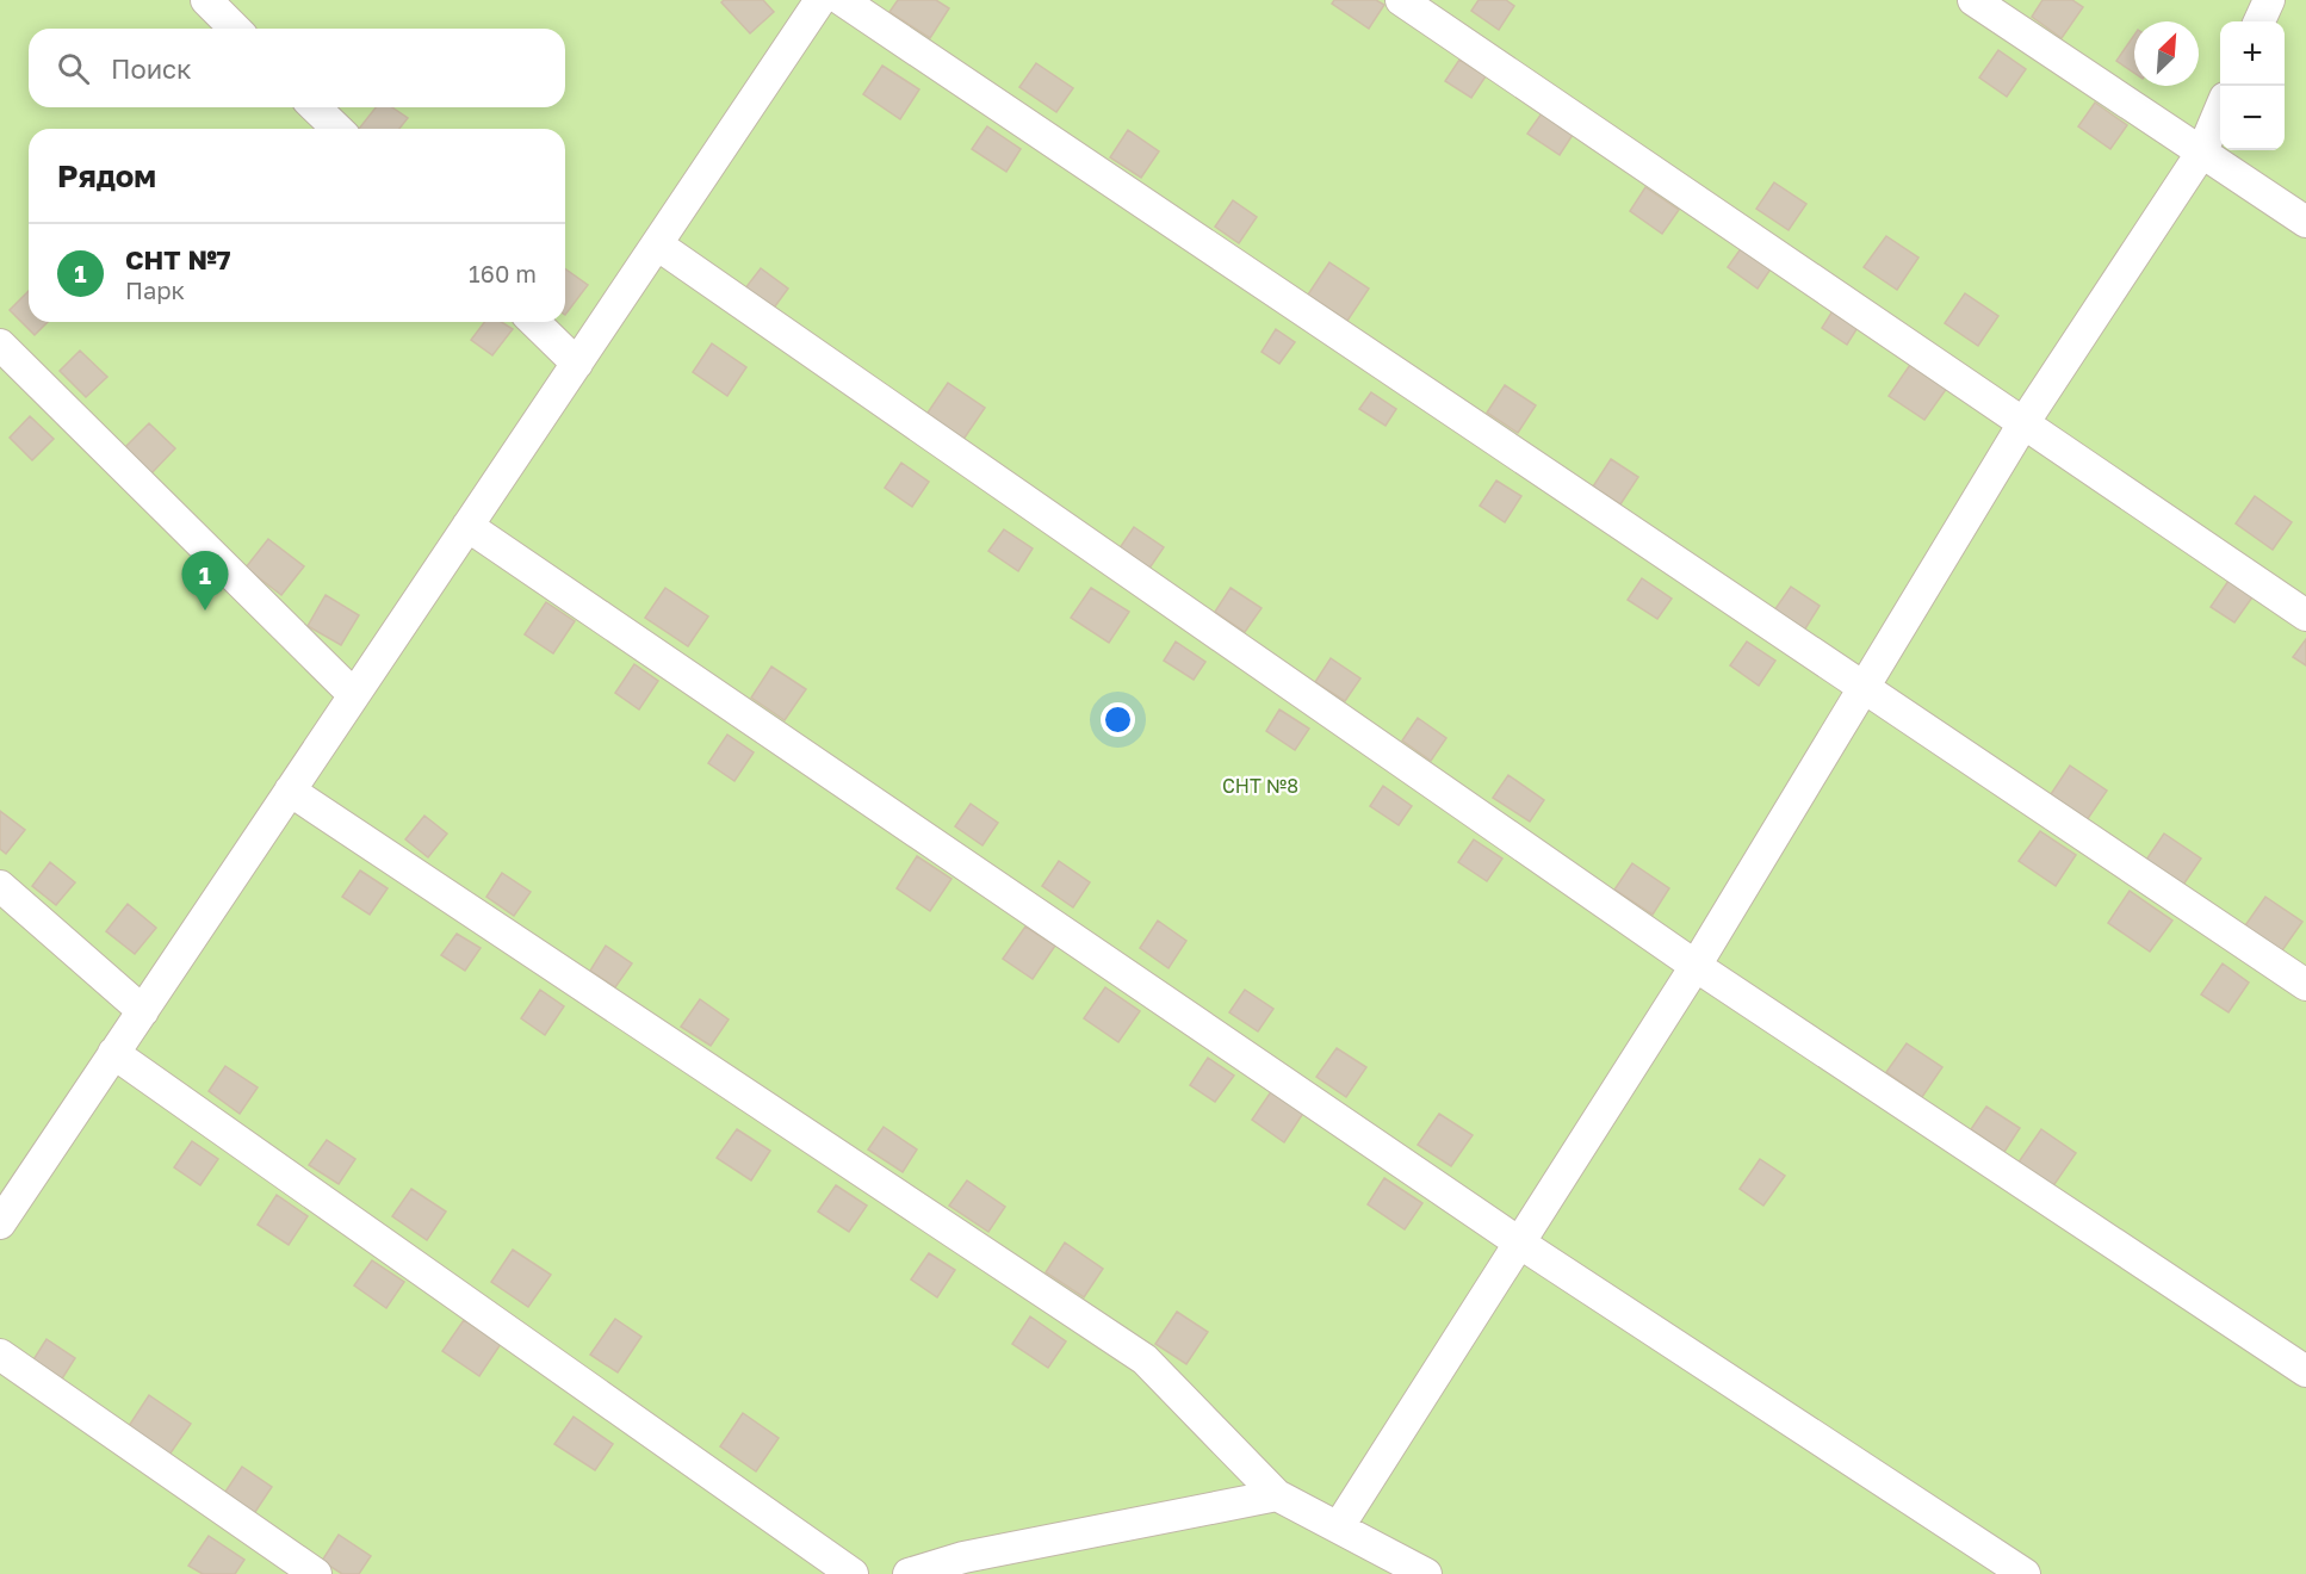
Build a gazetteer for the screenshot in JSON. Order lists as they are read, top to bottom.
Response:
{
  "parks": ["СНТ №8"],
  "north": "top right",
  "page": {
    "map_buttons": ["+", "−"],
    "search": "Поиск",
    "heading": "Рядом",
    "list": [
      {
        "mark": "1",
        "name": "СНТ №7",
        "note": "Парк",
        "value": "160 m"
      }
    ],
    "pins": "1"
  }
}
